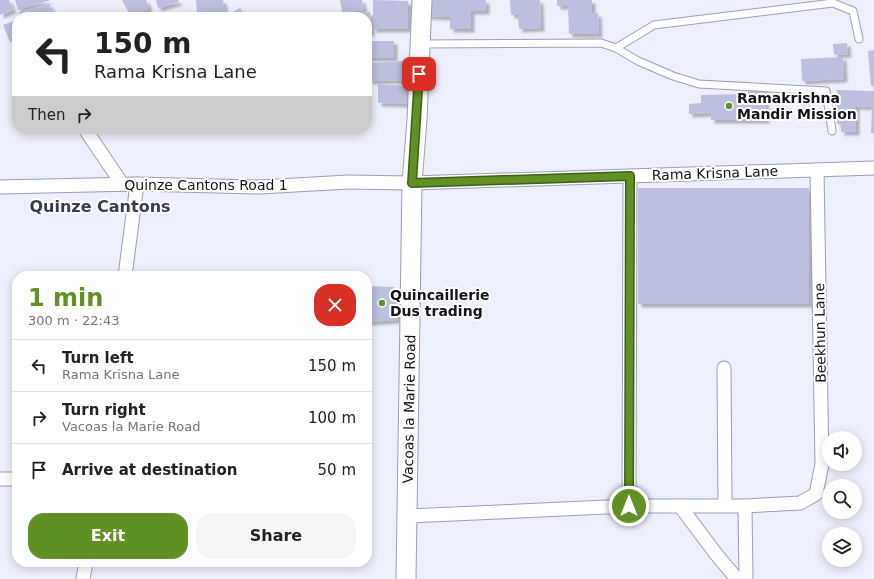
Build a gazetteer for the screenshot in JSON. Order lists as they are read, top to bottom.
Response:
{
  "streets": {
    "main road": ["Vacoas la Marie Road"],
    "street": ["Rama Krisna Lane", "Quinze Cantons Road 1", "Beekhun Lane"]
  },
  "crossings": [
    ["Rama Krisna Lane", "Quinze Cantons Road 1"],
    ["Rama Krisna Lane", "Beekhun Lane"],
    ["Rama Krisna Lane", "Vacoas la Marie Road"],
    ["Quinze Cantons Road 1", "Vacoas la Marie Road"]
  ],
  "districts": ["Quinze Cantons"],
  "places": ["Ramakrishna Mandir Mission", "Quincaillerie Dus trading"],
  "page": {
    "turn": ["150 m", "Rama Krisna Lane"],
    "then": "Then",
    "heading": ["1 min", "300 m · 22:43"],
    "list": [
      {
        "name": "Turn left",
        "note": "Rama Krisna Lane",
        "value": "150 m"
      },
      {
        "name": "Turn right",
        "note": "Vacoas la Marie Road",
        "value": "100 m"
      },
      {
        "name": "Arrive at destination",
        "value": "50 m"
      }
    ],
    "buttons": ["Exit", "Share"]
  }
}
